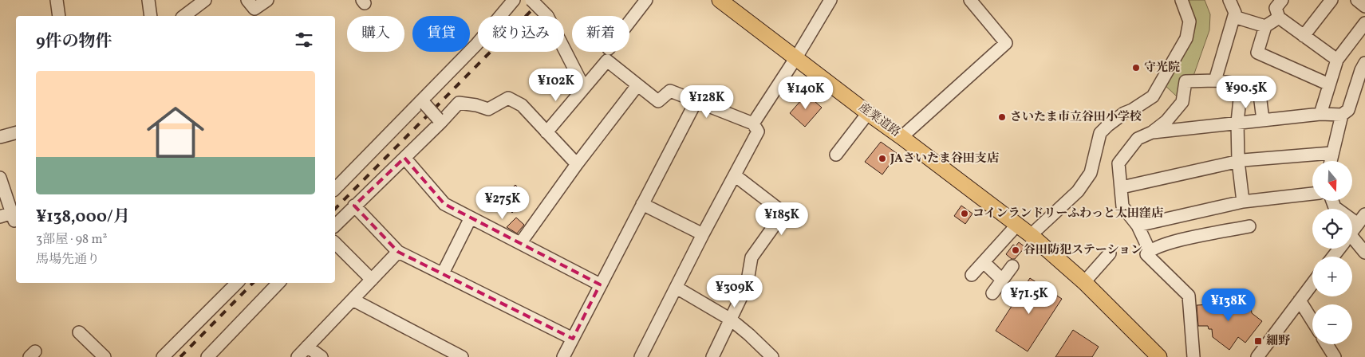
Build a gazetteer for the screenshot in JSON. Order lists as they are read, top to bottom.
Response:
{
  "streets": {
    "main road": ["産業道路"]
  },
  "places": {
    "other": [
      "守光院",
      "さいたま市立谷田小学校",
      "JAさいたま谷田支店",
      "コインランドリーふわっと太田窪店",
      "谷田防犯ステーション"
    ],
    "transit": ["細野"]
  },
  "north": "bottom",
  "page": {
    "chip": [
      "購入",
      "賃貸",
      "絞り込み",
      "新着"
    ],
    "heading": "9件の物件",
    "list": [
      {
        "name": "¥138,000/月",
        "note": "3部屋 · 98 m² · 馬場先通り"
      }
    ],
    "price": [
      "¥102K",
      "¥90.5K",
      "¥140K",
      "¥128K",
      "¥275K",
      "¥185K",
      "¥309K",
      "¥71.5K",
      "¥138K"
    ],
    "map_buttons": ["+", "−"]
  }
}
